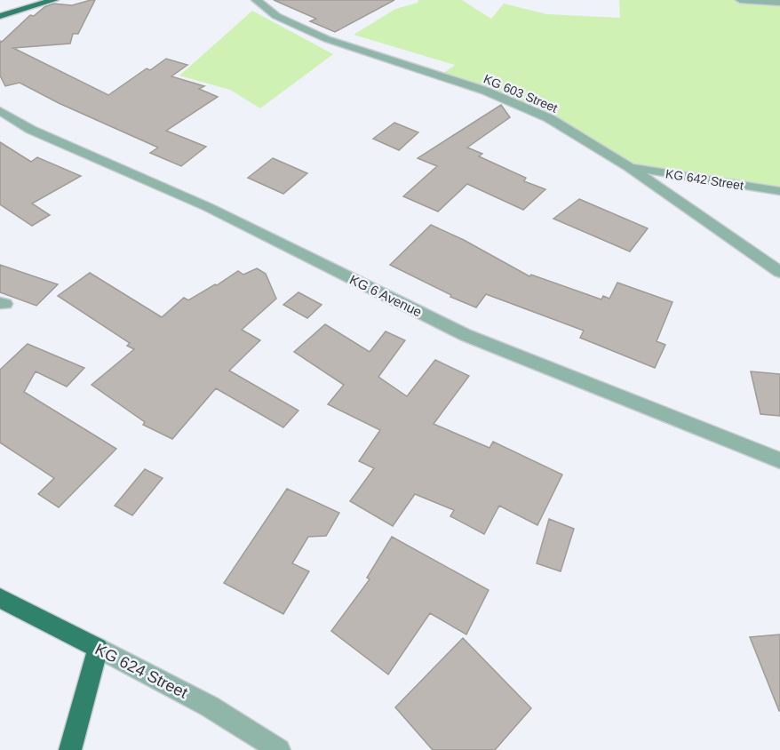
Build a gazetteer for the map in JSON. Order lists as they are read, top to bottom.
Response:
{
  "streets": {
    "main road": ["KG 624 Street"],
    "street": ["KG 603 Street", "KG 642 Street", "KG 6 Avenue"]
  },
  "crossings": [
    ["KG 603 Street", "KG 642 Street"]
  ]
}
